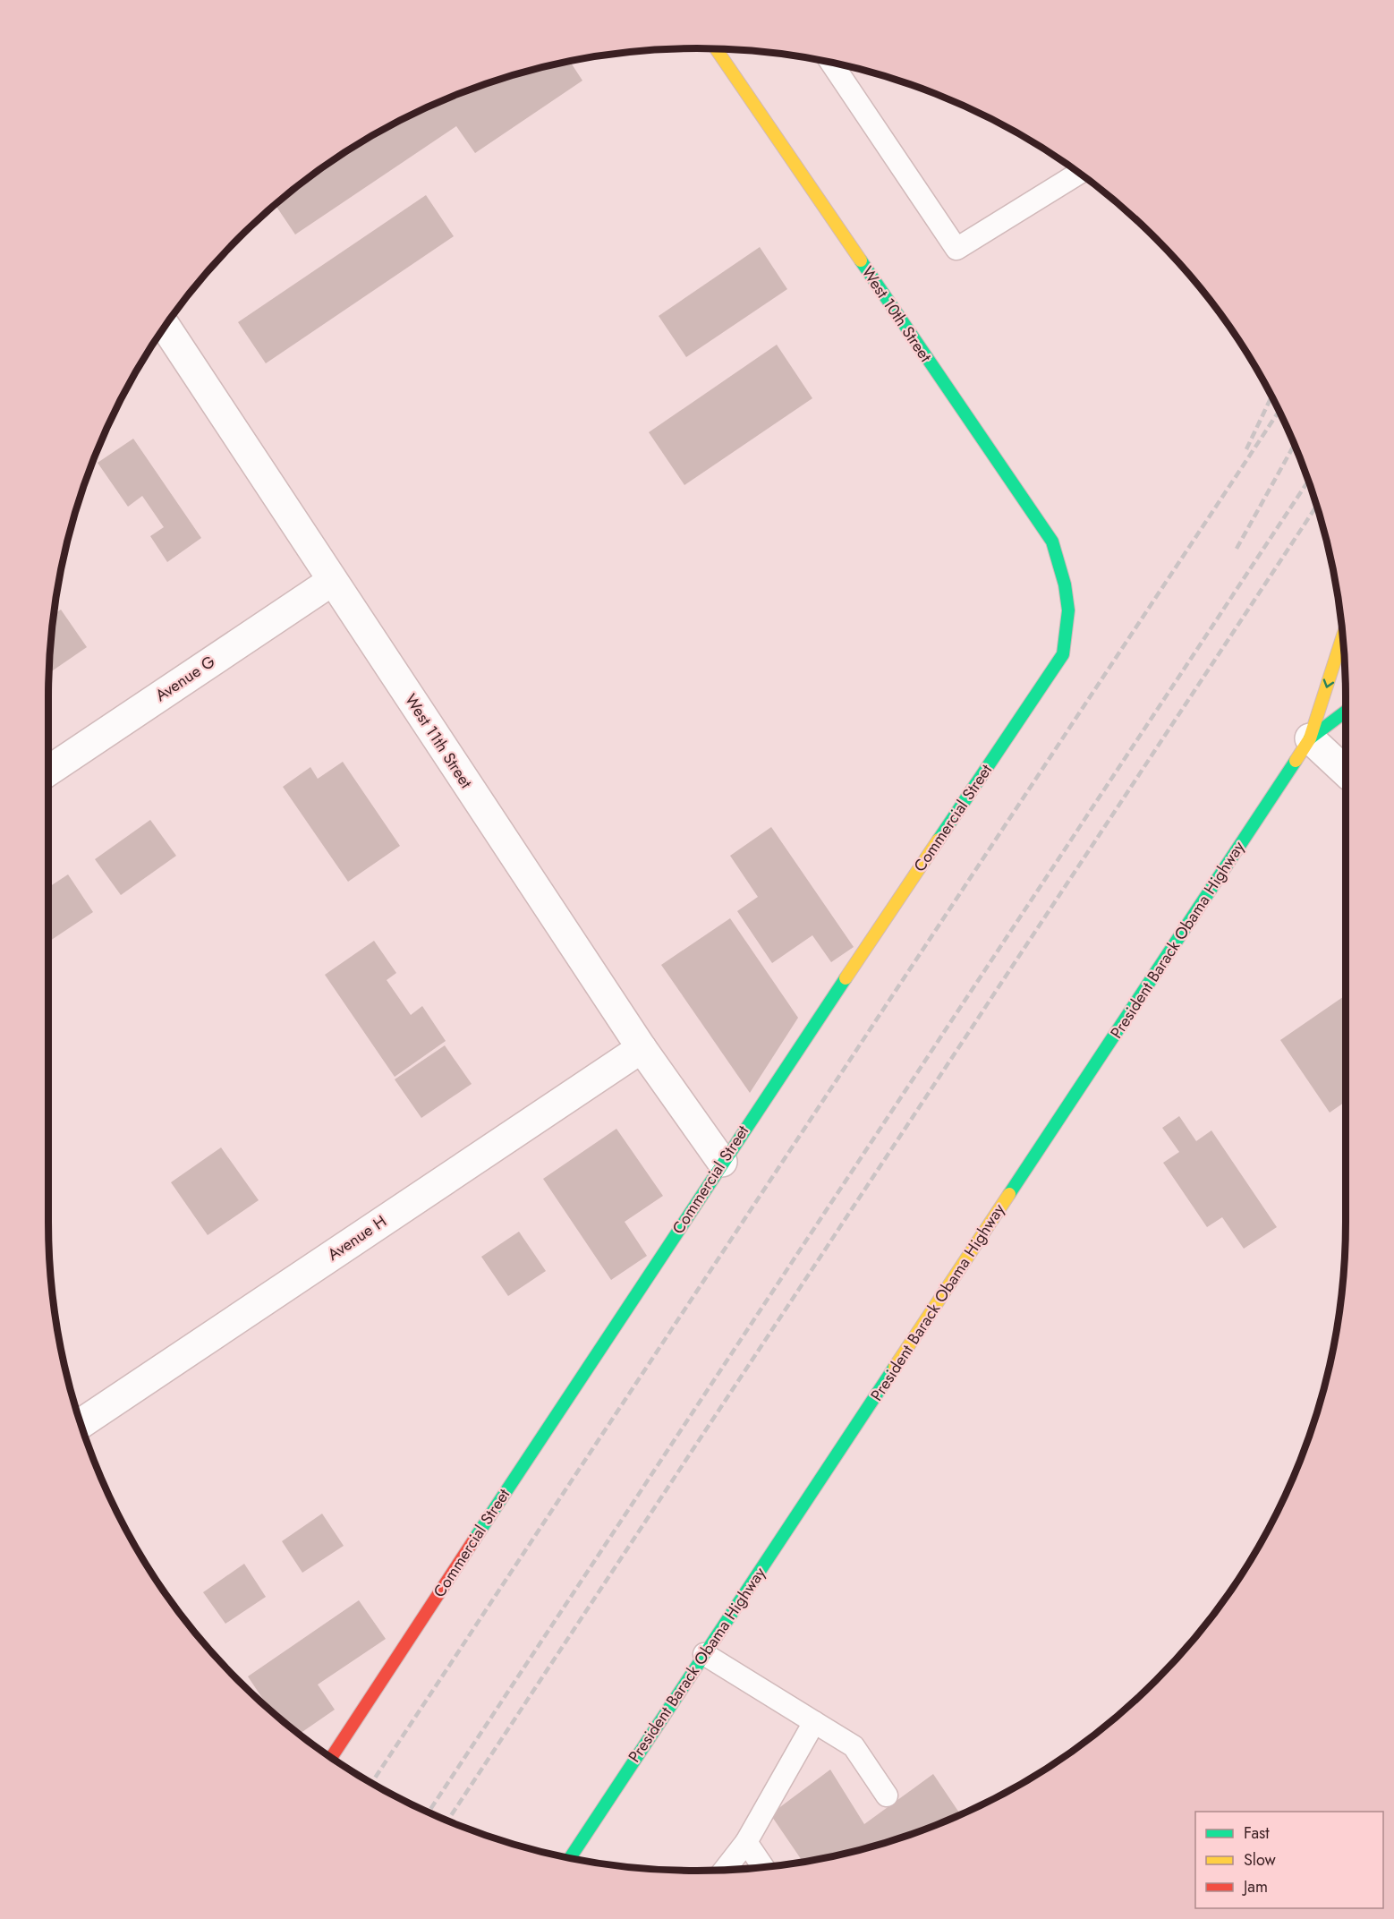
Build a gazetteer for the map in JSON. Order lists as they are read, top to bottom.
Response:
{
  "streets": {
    "street": [
      "West 10th Street",
      "Avenue G",
      "West 11th Street",
      "Commercial Street",
      "President Barack Obama Highway",
      "Avenue H"
    ]
  },
  "crossings": [
    ["West 10th Street", "Commercial Street"],
    ["Avenue G", "West 11th Street"],
    ["West 11th Street", "Commercial Street"],
    ["West 11th Street", "Avenue H"]
  ],
  "legend": ["Fast", "Slow", "Jam"]
}
